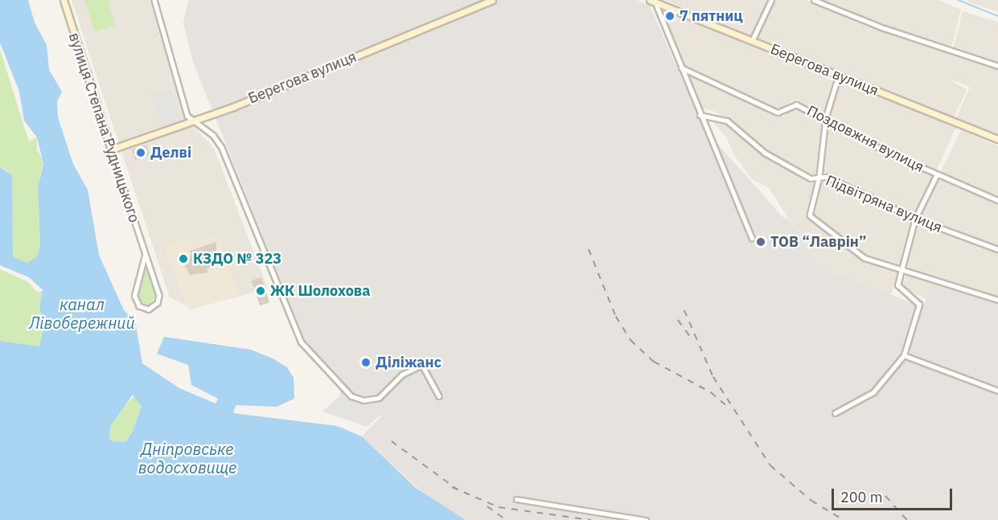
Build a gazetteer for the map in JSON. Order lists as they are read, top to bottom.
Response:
{
  "streets": {
    "street": [
      "Берегова вулиця",
      "вулиця Степана Рудницького",
      "Поздовжня вулиця",
      "Підвітряна вулиця"
    ]
  },
  "crossings": [
    ["Берегова вулиця", "вулиця Степана Рудницького"]
  ],
  "water": ["канал Лівобережний", "Дніпровське водосховище"],
  "places": [
    "7 пятниц",
    "Делві",
    "ТОВ “Лаврін”",
    "КЗДО № 323",
    "ЖК Шолохова",
    "Діліжанс"
  ],
  "scale_bar": "200 m"
}
